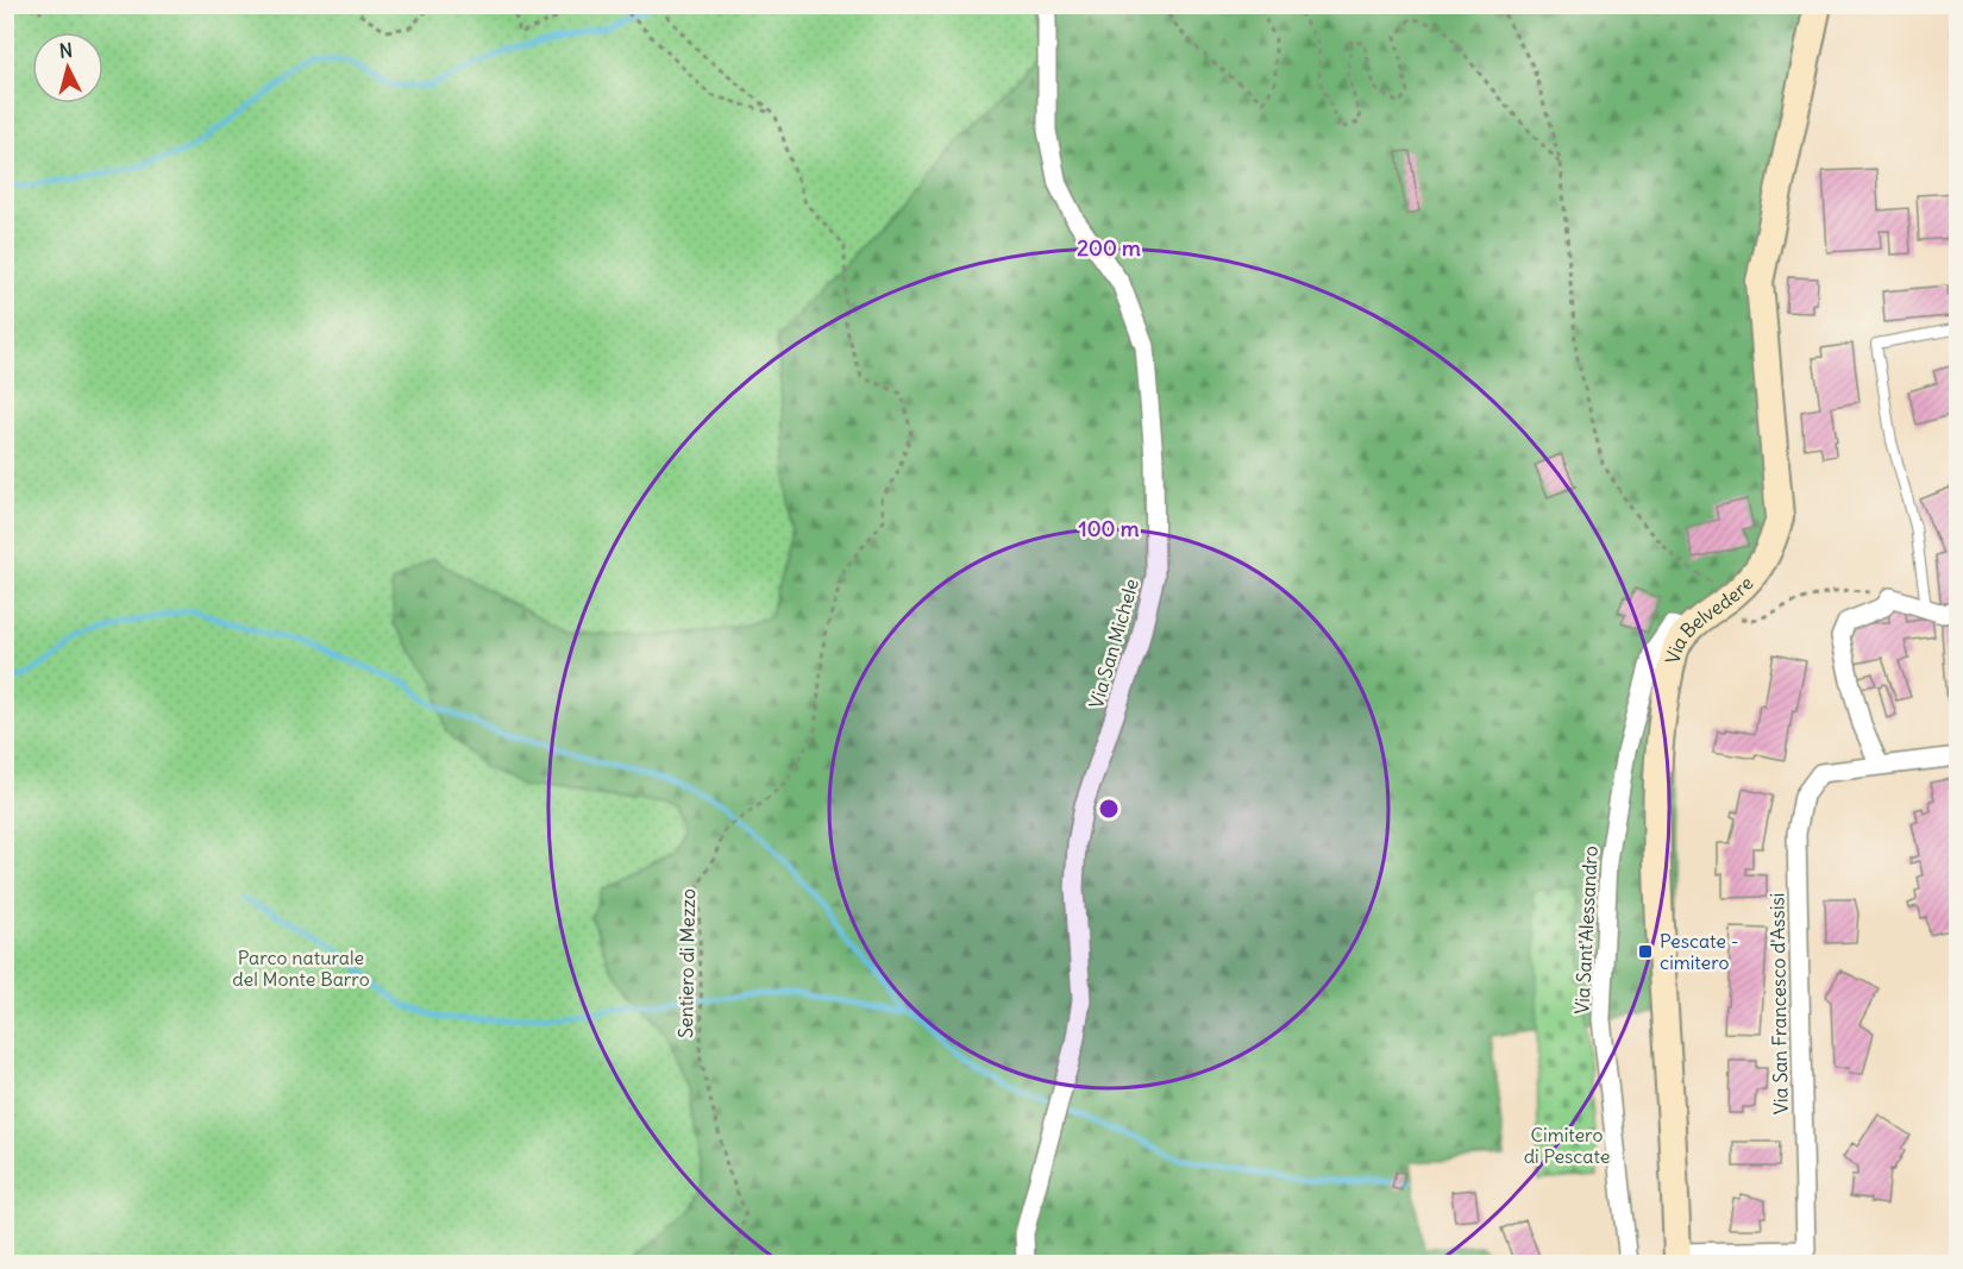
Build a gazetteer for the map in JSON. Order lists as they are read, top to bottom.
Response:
{
  "streets": {
    "main road": ["Via Belvedere"],
    "street": ["Via San Michele", "Via Sant'Alessandro", "Via San Francesco d'Assisi"],
    "path": ["Sentiero di Mezzo"]
  },
  "crossings": [
    ["Via Belvedere", "Via Sant'Alessandro"],
    ["Via Belvedere", "Via San Francesco d'Assisi"]
  ],
  "parks": ["Parco naturale del Monte Barro", "Cimitero di Pescate"],
  "places": {
    "transit": ["Pescate - cimitero"]
  },
  "north": "top",
  "rings": ["200 m", "100 m"]
}
